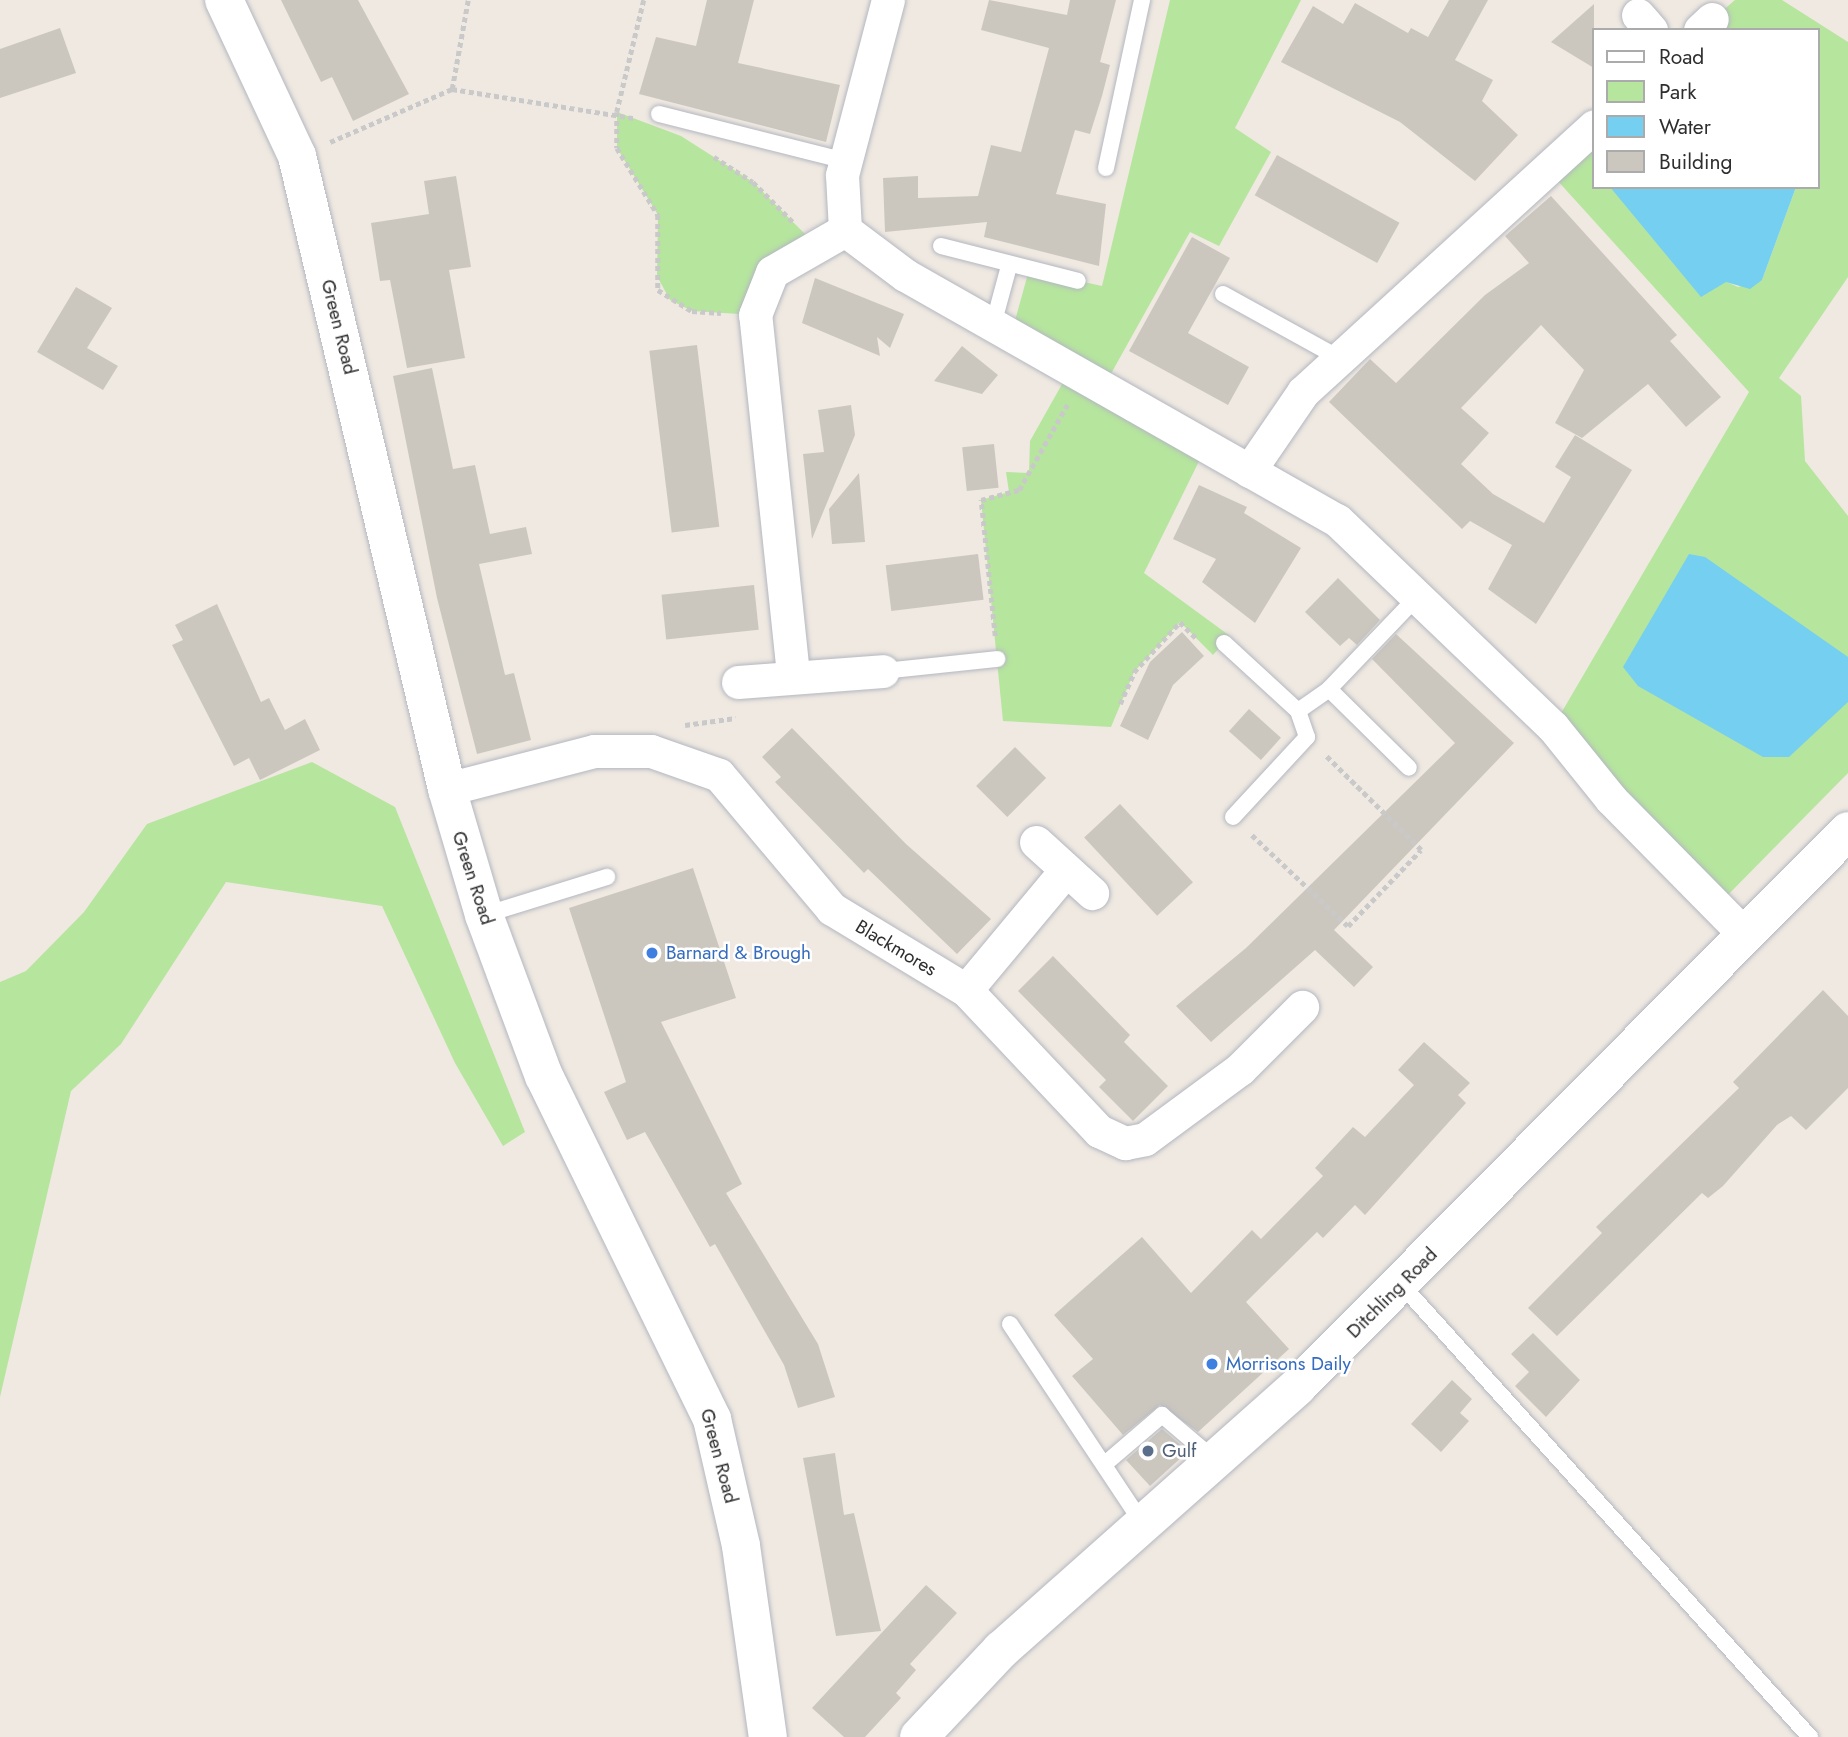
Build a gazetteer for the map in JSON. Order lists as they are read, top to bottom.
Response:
{
  "streets": {
    "street": ["Green Road", "Blackmores", "Ditchling Road"]
  },
  "crossings": [
    ["Green Road", "Blackmores"]
  ],
  "places": ["Barnard & Brough", "Morrisons Daily", "Gulf"],
  "legend": [
    "Road",
    "Park",
    "Water",
    "Building"
  ]
}
